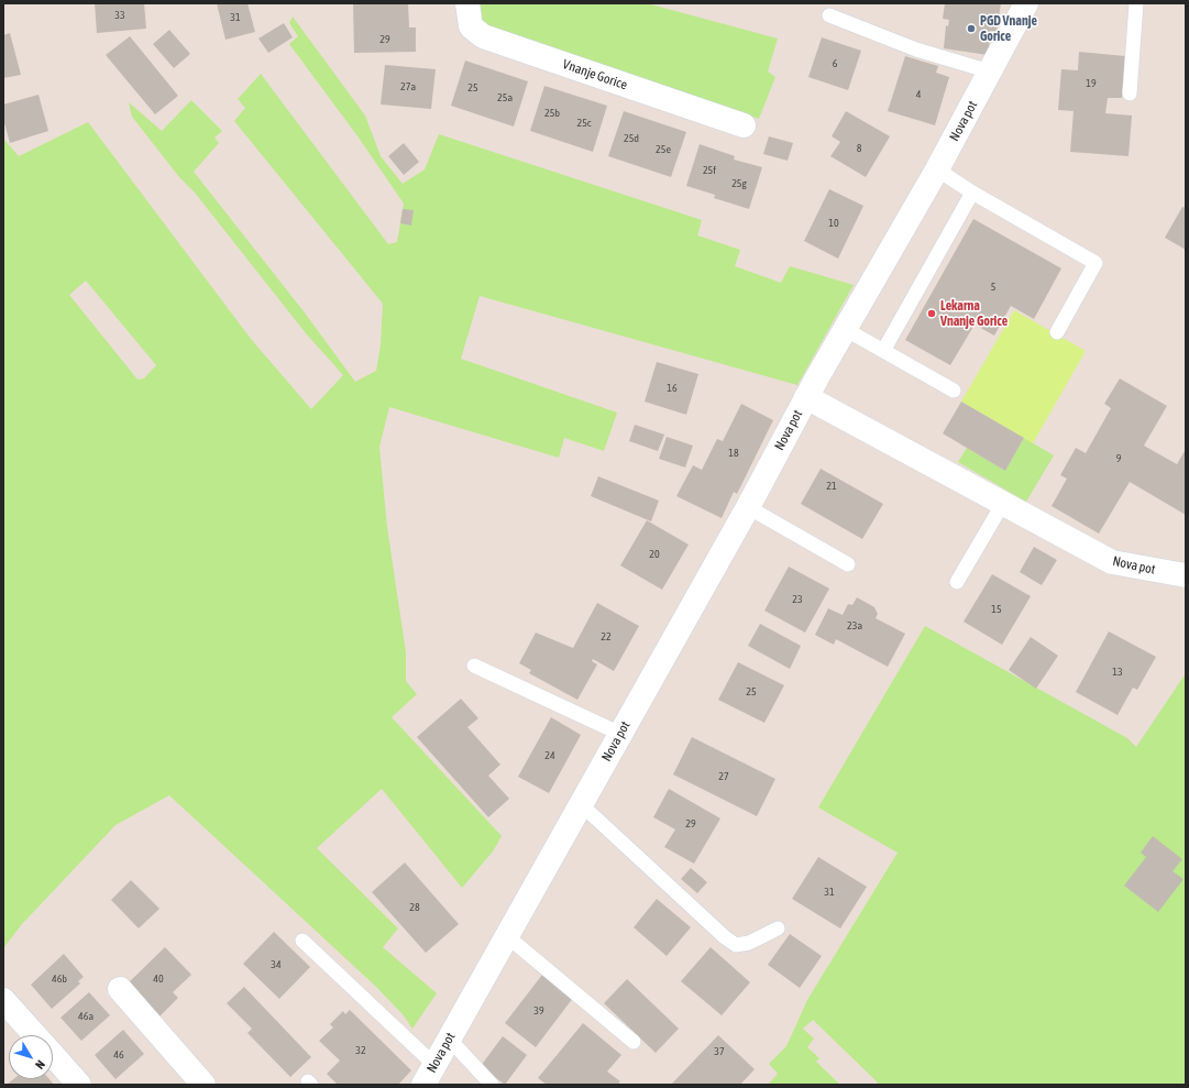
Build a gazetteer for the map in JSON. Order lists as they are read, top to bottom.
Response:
{
  "streets": {
    "street": ["Vnanje Gorice", "Nova pot"]
  },
  "places": ["PGD Vnanje Gorice", "Lekarna Vnanje Gorice"],
  "house_numbers": [
    "33",
    "31",
    "29",
    "6",
    "19",
    "27a",
    "25",
    "4",
    "25a",
    "25b",
    "25c",
    "25d",
    "8",
    "25e",
    "25f",
    "25g",
    "10",
    "5",
    "16",
    "18",
    "9",
    "21",
    "20",
    "23",
    "15",
    "23a",
    "22",
    "13",
    "25",
    "24",
    "27",
    "29",
    "31",
    "28",
    "34",
    "46b",
    "40",
    "39",
    "46a",
    "32",
    "37",
    "46"
  ],
  "north": "bottom right"
}
